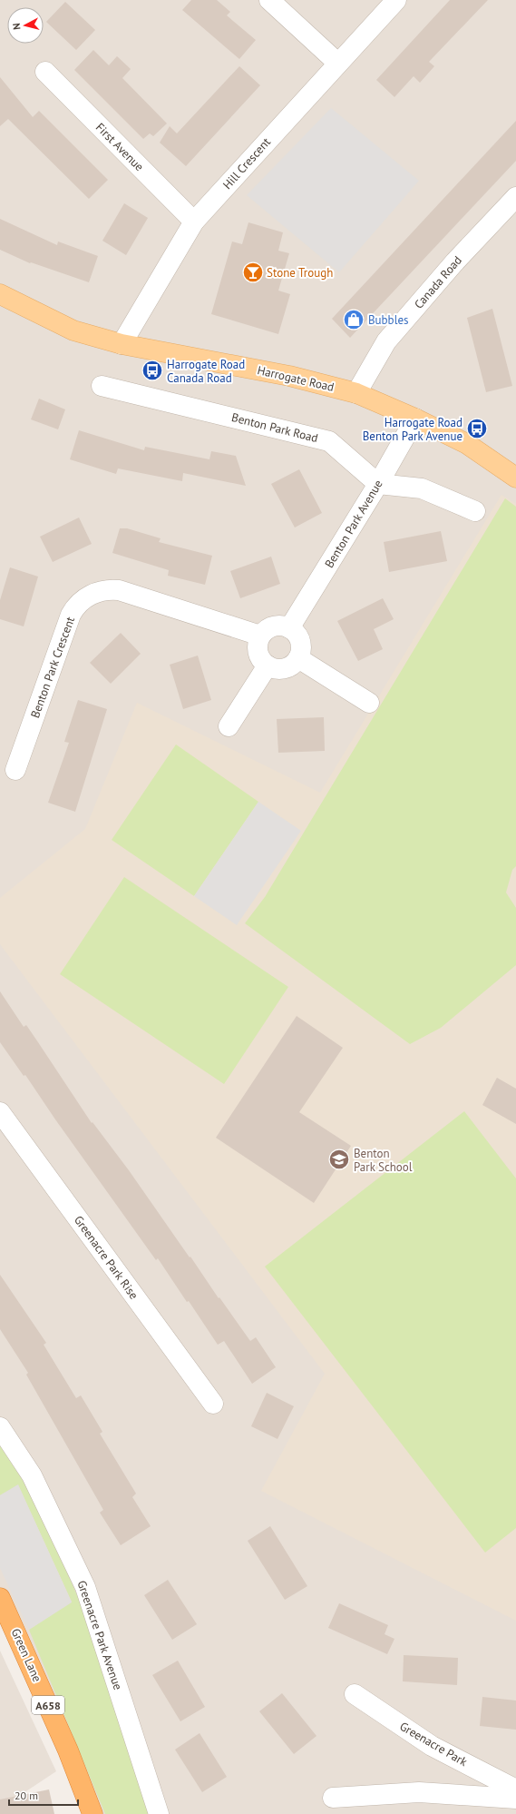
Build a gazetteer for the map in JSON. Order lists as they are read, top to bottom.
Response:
{
  "streets": {
    "highway": ["Green Lane", "A658"],
    "main road": ["Harrogate Road"],
    "street": [
      "First Avenue",
      "Hill Crescent",
      "Canada Road",
      "Benton Park Road",
      "Benton Park Avenue",
      "Benton Park Crescent",
      "Greenacre Park Rise",
      "Greenacre Park Avenue",
      "Greenacre Park"
    ]
  },
  "crossings": [
    ["First Avenue", "Hill Crescent"],
    ["Hill Crescent", "Harrogate Road"],
    ["Canada Road", "Harrogate Road"],
    ["Harrogate Road", "Benton Park Avenue"],
    ["Benton Park Road", "Benton Park Avenue"],
    ["Benton Park Avenue", "Benton Park Crescent"]
  ],
  "places": {
    "bar": ["Stone Trough"],
    "shop": ["Bubbles"],
    "bus stop": ["Harrogate Road Canada Road", "Harrogate Road Benton Park Avenue"],
    "school or university": ["Benton Park School"]
  },
  "scale_bar": "20 m",
  "north": "left"
}
